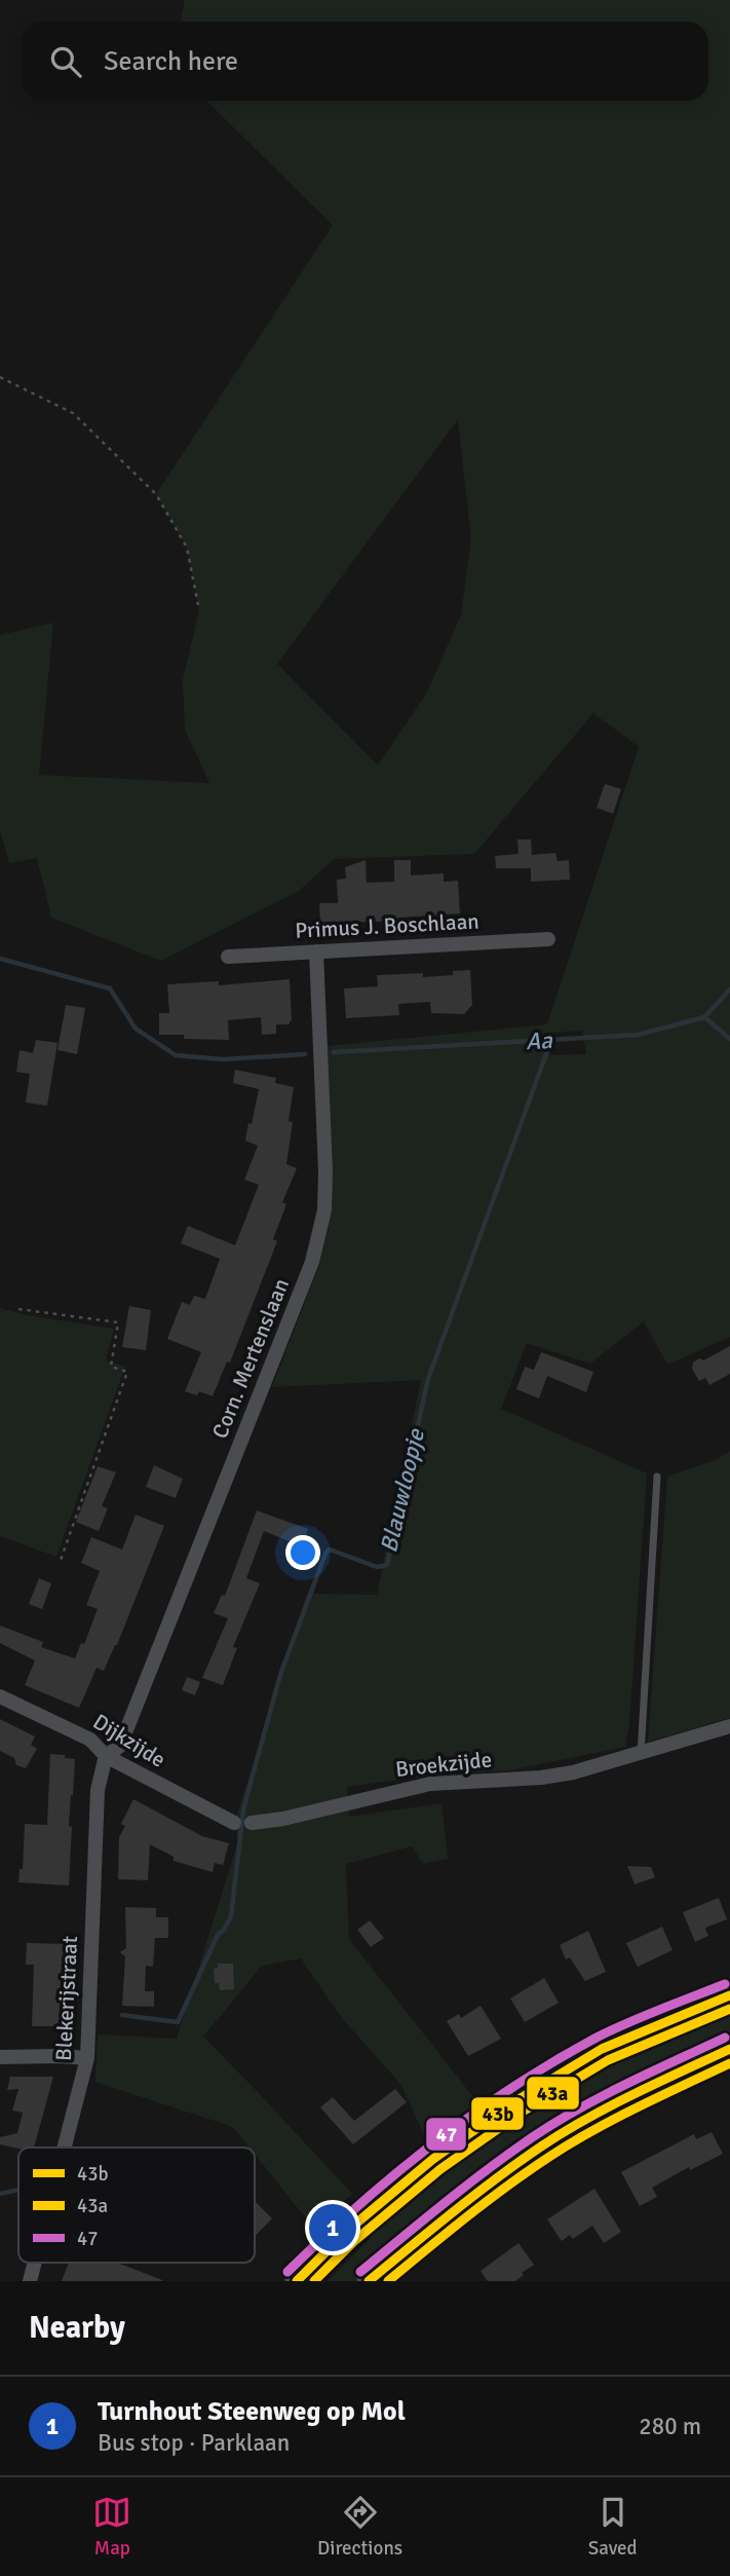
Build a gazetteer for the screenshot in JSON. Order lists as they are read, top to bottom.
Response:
{
  "streets": {
    "street": [
      "Primus J. Boschlaan",
      "Corn. Mertenslaan",
      "Dijkzijde",
      "Broekzijde",
      "Blekerijstraat"
    ]
  },
  "crossings": [
    ["Primus J. Boschlaan", "Corn. Mertenslaan"],
    ["Corn. Mertenslaan", "Dijkzijde"],
    ["Corn. Mertenslaan", "Blekerijstraat"],
    ["Dijkzijde", "Blekerijstraat"]
  ],
  "water": ["Aa", "Blauwloopje"],
  "lines": ["transit line 47", "transit line 43b", "transit line 43a"],
  "legend": ["43b", "43a", "47"],
  "page": {
    "search": "Search here",
    "pins": "1",
    "heading": "Nearby",
    "list": [
      {
        "mark": "1",
        "name": "Turnhout Steenweg op Mol",
        "note": "Bus stop · Parklaan",
        "value": "280 m"
      }
    ],
    "nav": ["Map", "Directions", "Saved"]
  }
}
